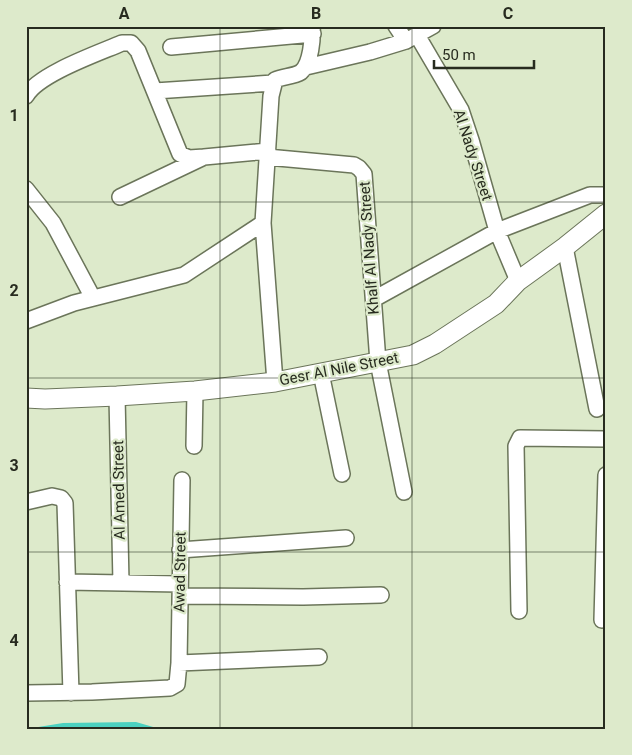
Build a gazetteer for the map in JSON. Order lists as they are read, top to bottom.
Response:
{
  "streets": {
    "street": [
      "Al Nady Street",
      "Khalf Al Nady Street",
      "Gesr Al Nile Street",
      "Al Amed Street",
      "Awad Street"
    ]
  },
  "crossings": [
    ["Al Nady Street", "Gesr Al Nile Street"],
    ["Khalf Al Nady Street", "Gesr Al Nile Street"],
    ["Gesr Al Nile Street", "Al Amed Street"]
  ],
  "scale_bar": "50 m",
  "grid": {
    "columns": ["A", "B", "C"],
    "rows": [
      "1",
      "2",
      "3",
      "4"
    ]
  }
}
